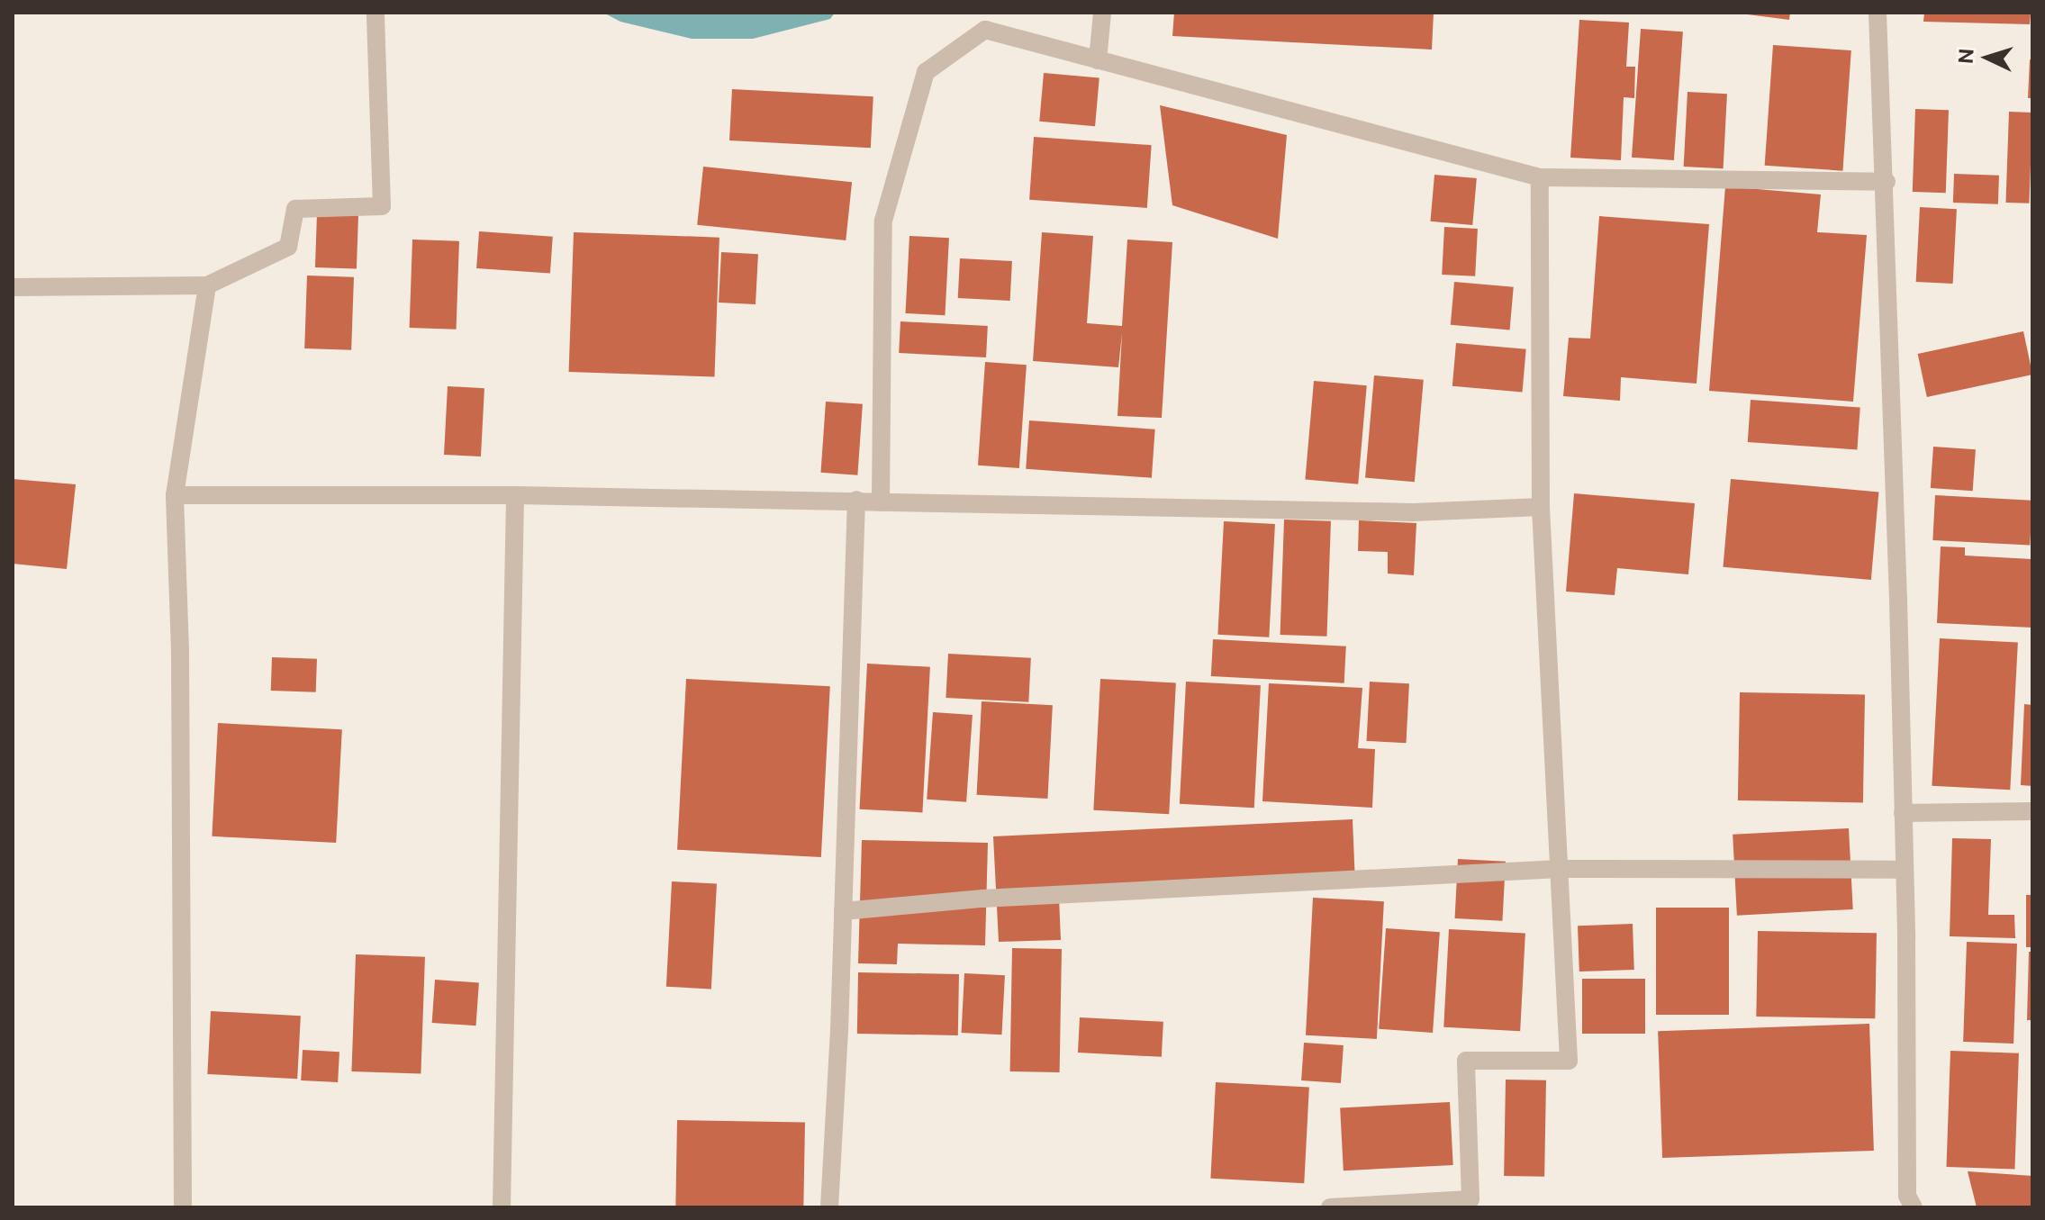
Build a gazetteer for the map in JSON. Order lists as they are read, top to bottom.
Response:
{
  "north": "left"
}
